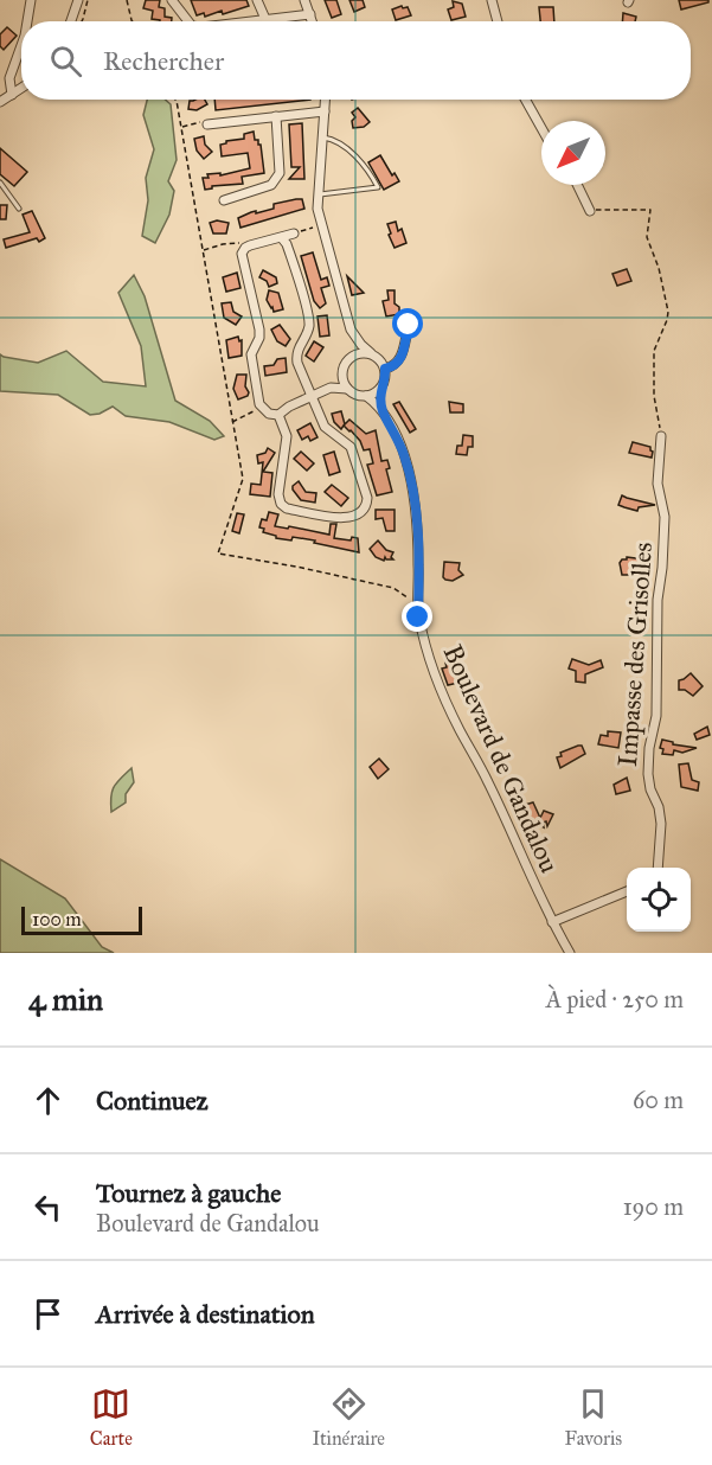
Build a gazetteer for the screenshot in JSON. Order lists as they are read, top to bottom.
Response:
{
  "streets": {
    "street": ["Impasse des Grisolles", "Boulevard de Gandalou"]
  },
  "scale_bar": "100 m",
  "north": "bottom left",
  "page": {
    "search": "Rechercher",
    "scale": "100 m",
    "heading": ["4 min", "À pied · 250 m"],
    "list": [
      ["Continuez", "60 m"],
      ["Tournez à gauche", "Boulevard de Gandalou", "190 m"],
      "Arrivée à destination"
    ],
    "nav": ["Carte", "Itinéraire", "Favoris"]
  }
}
